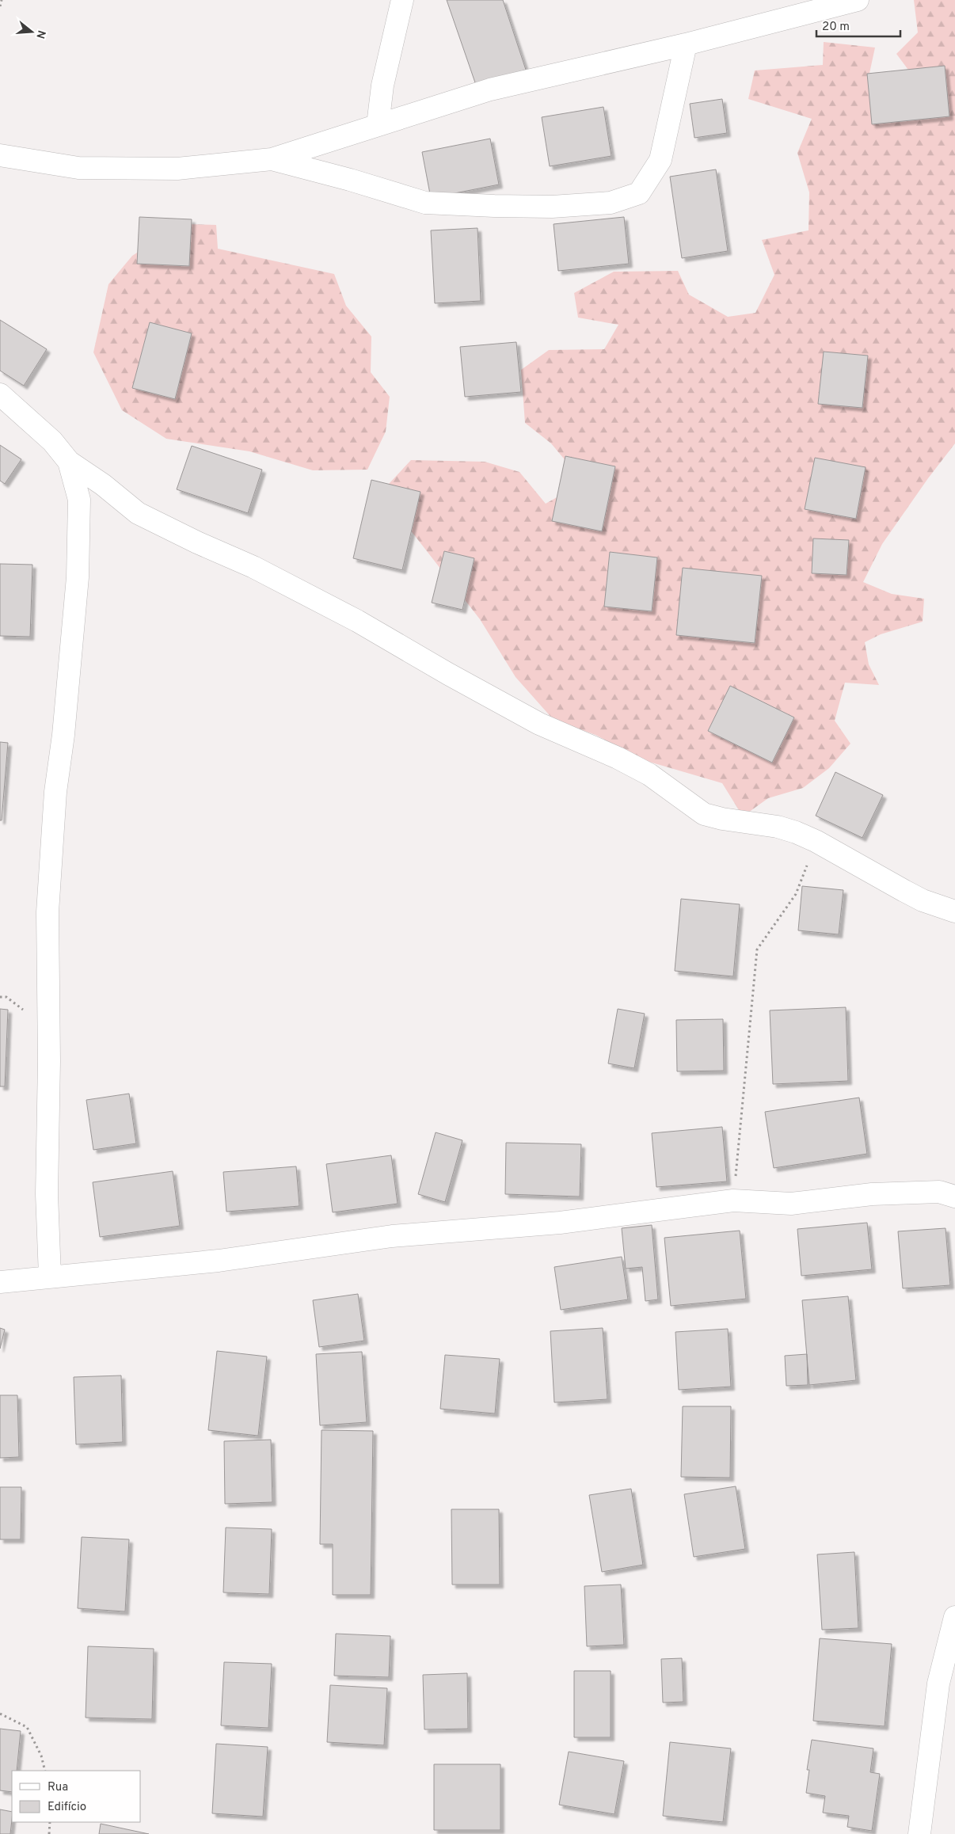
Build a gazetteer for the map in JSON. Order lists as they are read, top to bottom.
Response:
{
  "legend": ["Rua", "Edifício"],
  "scale_bar": "20 m",
  "north": "right"
}
